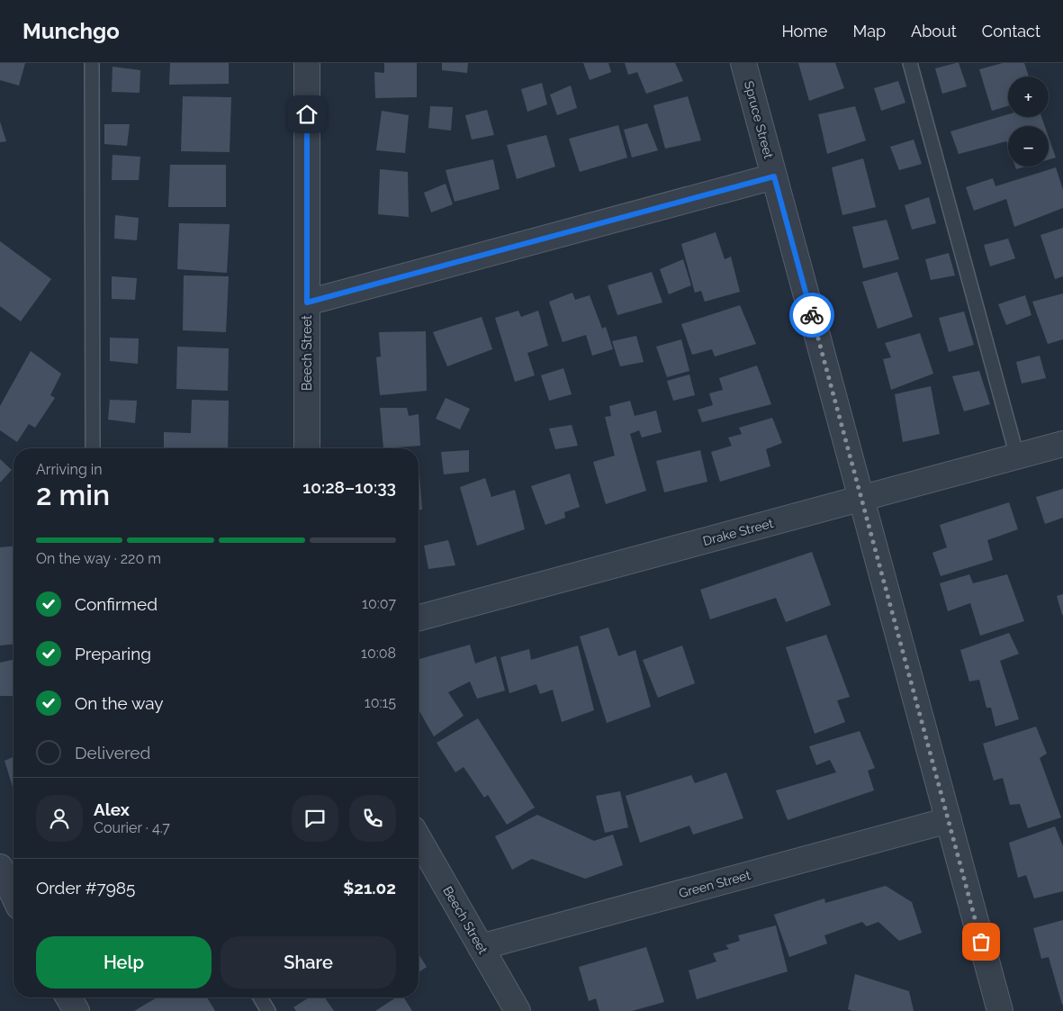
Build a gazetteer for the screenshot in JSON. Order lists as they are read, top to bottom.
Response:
{
  "streets": {
    "street": [
      "Spruce Street",
      "Beech Street",
      "Drake Street",
      "Green Street"
    ]
  },
  "crossings": [
    ["Spruce Street", "Drake Street"],
    ["Spruce Street", "Green Street"],
    ["Beech Street", "Green Street"]
  ],
  "page": {
    "header": "Munchgo",
    "nav": [
      "Home",
      "Map",
      "About",
      "Contact"
    ],
    "map_buttons": ["+", "−"],
    "heading": ["2 min", "Arriving in", "10:28–10:33"],
    "panel": [
      "Alex",
      "Courier · 4.7",
      "Order #7985",
      "$21.02"
    ],
    "bar": "On the way · 220 m",
    "list": [
      ["Confirmed", "10:07"],
      ["Preparing", "10:08"],
      ["On the way", "10:15"],
      "Delivered"
    ],
    "buttons": ["Help", "Share"]
  }
}
